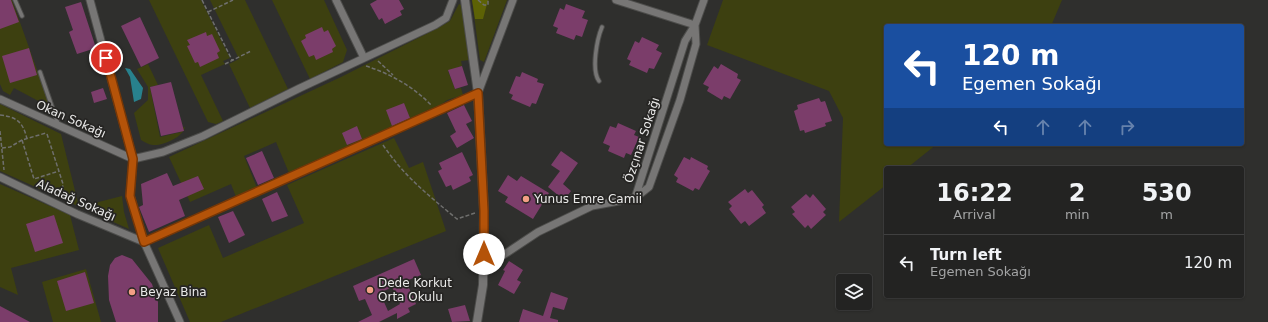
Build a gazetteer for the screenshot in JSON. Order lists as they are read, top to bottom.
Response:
{
  "streets": {
    "street": ["Okan Sokağı", "Özçınar Sokağı", "Aladağ Sokağı"]
  },
  "places": ["Yunus Emre Camii", "Dede Korkut Orta Okulu", "Beyaz Bina"],
  "page": {
    "turn": ["120 m", "Egemen Sokağı"],
    "eta": [
      "16:22",
      "Arrival",
      "2",
      "min",
      "530",
      "m"
    ],
    "list": [
      {
        "name": "Turn left",
        "note": "Egemen Sokağı",
        "value": "120 m"
      }
    ]
  }
}
